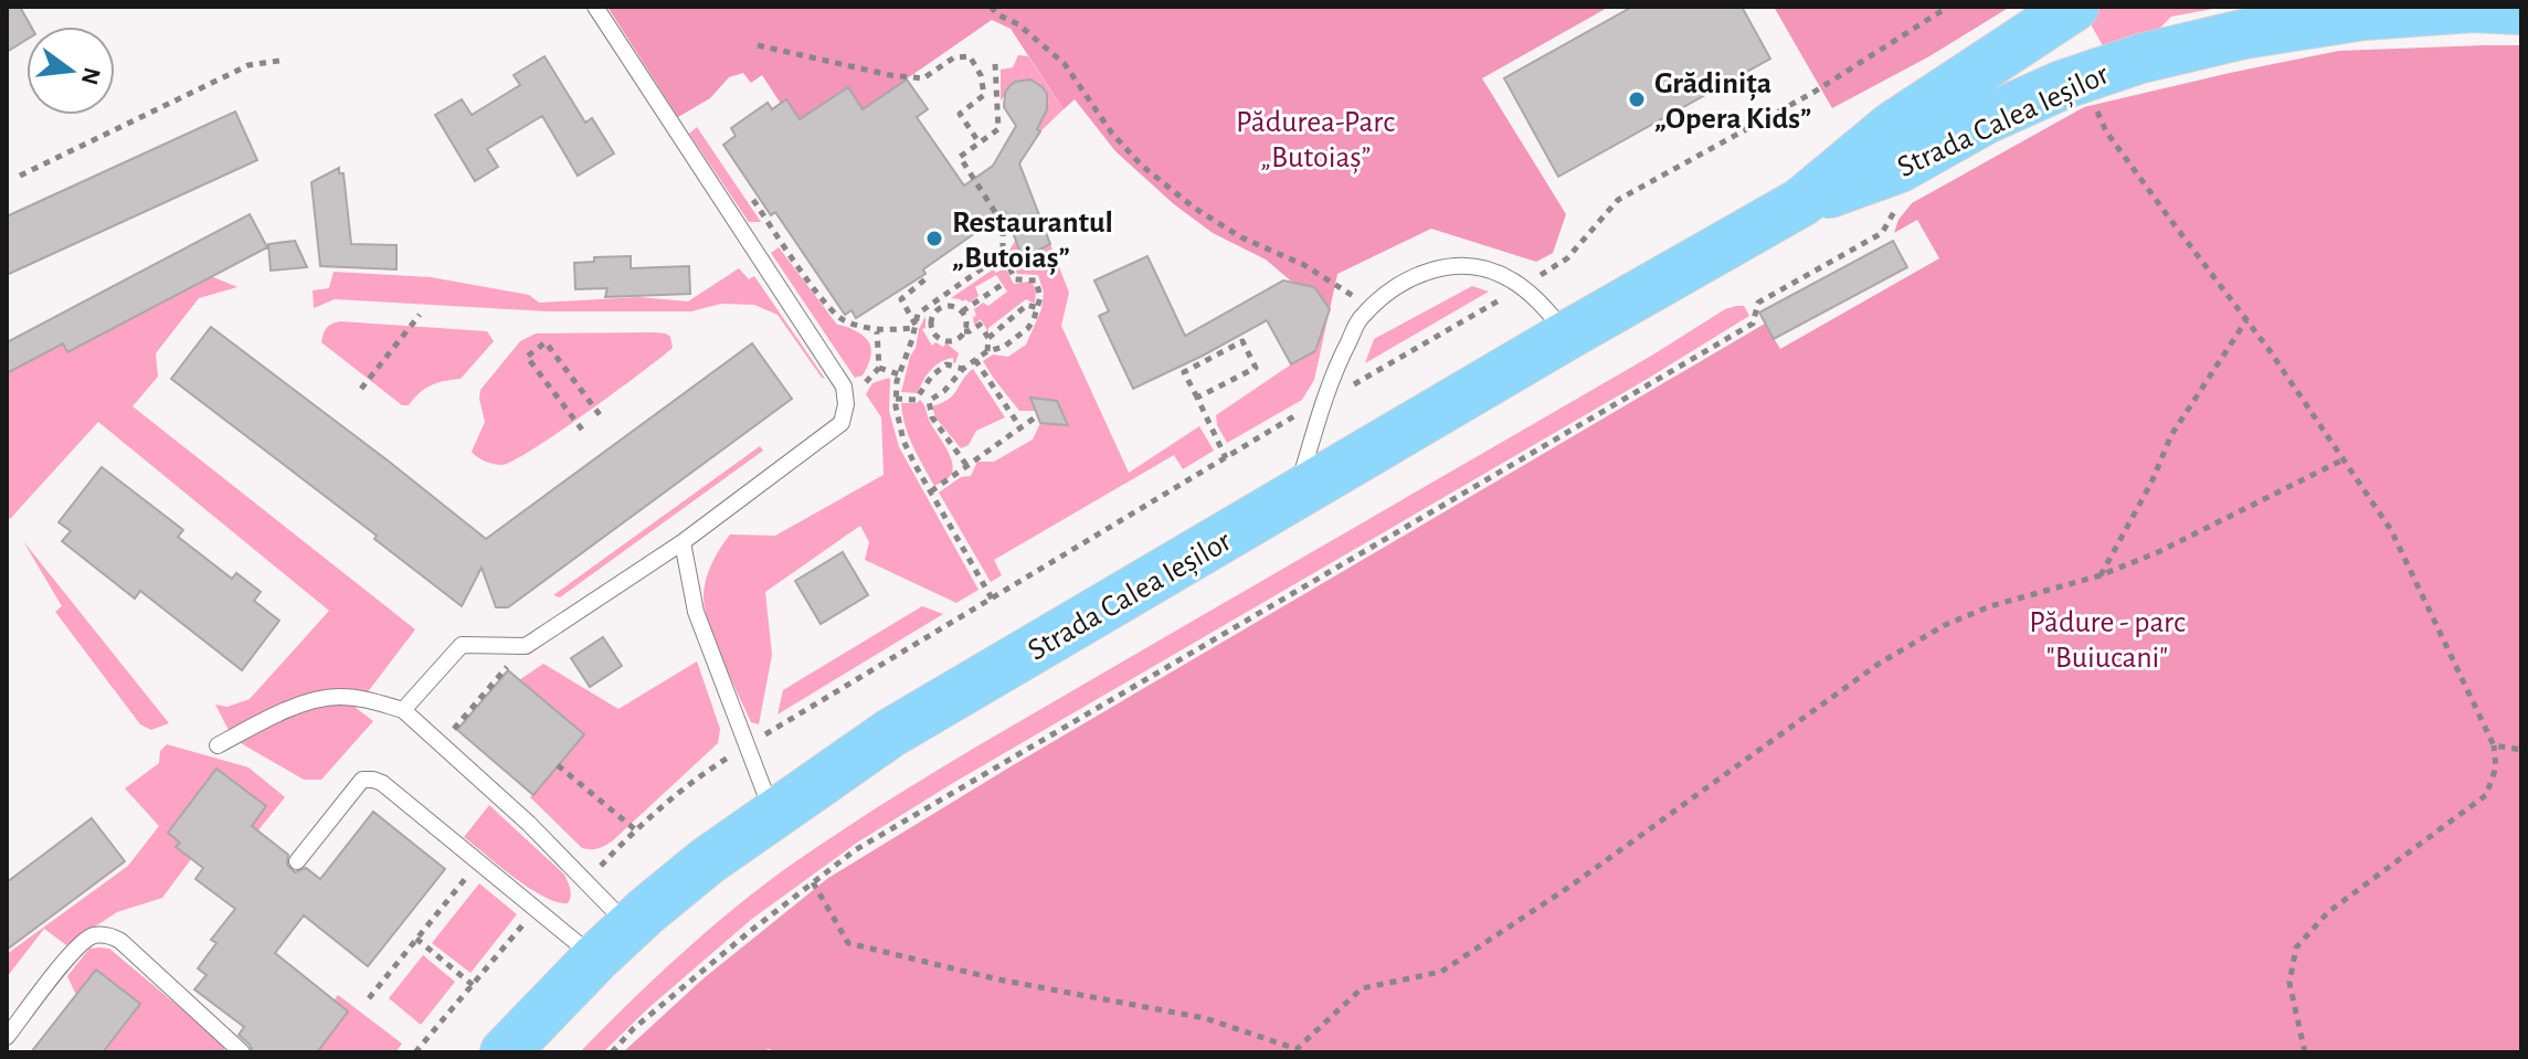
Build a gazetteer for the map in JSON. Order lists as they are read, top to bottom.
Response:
{
  "streets": {
    "main road": ["Strada Calea Ieșilor"]
  },
  "parks": ["Pădurea-Parc „Butoiaș”", "Pădure - parc \"Buiucani\""],
  "places": ["Grădinița „Opera Kids”", "Restaurantul „Butoiaș”"],
  "north": "right"
}
